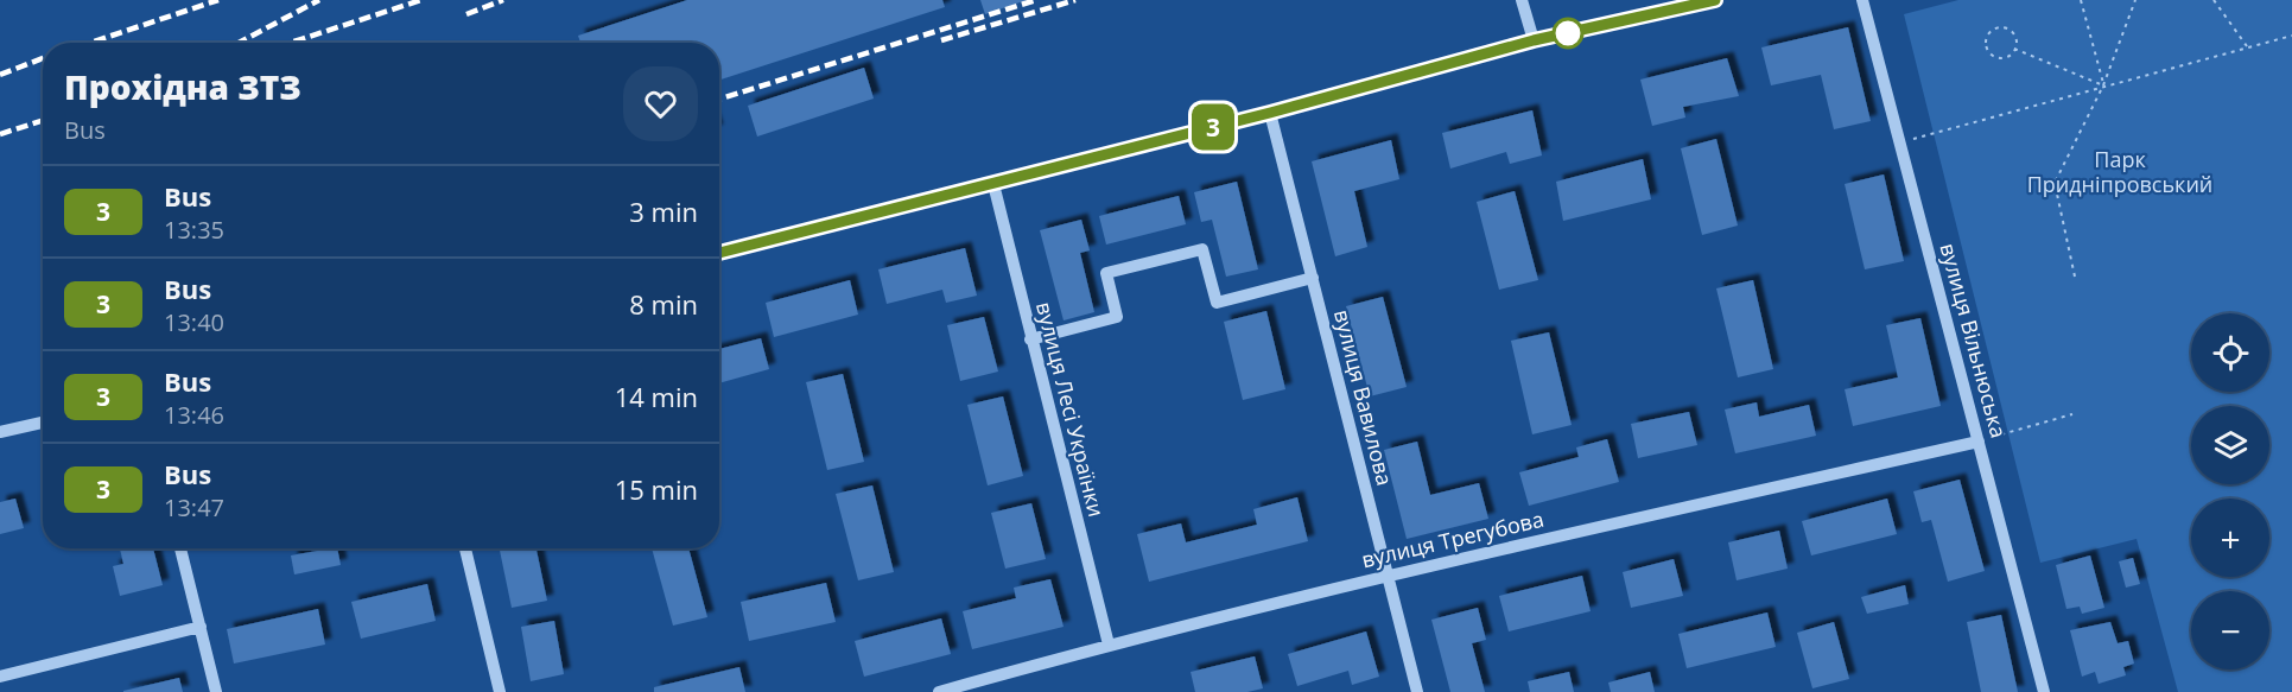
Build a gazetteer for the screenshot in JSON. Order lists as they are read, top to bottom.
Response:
{
  "streets": {
    "street": [
      "вулиця Вільнюська",
      "вулиця Вавилова",
      "вулиця Лесі Українки",
      "вулиця Трегубова"
    ]
  },
  "crossings": [
    ["вулиця Вільнюська", "вулиця Трегубова"],
    ["вулиця Вавилова", "вулиця Трегубова"],
    ["вулиця Лесі Українки", "вулиця Трегубова"]
  ],
  "parks": ["Парк Придніпровський"],
  "lines": ["bus line 3"],
  "page": {
    "on_map": "3",
    "heading": ["Прохідна ЗТЗ", "Bus"],
    "list": [
      {
        "mark": "3",
        "name": "Bus",
        "note": "13:35",
        "value": "3 min"
      },
      {
        "mark": "3",
        "name": "Bus",
        "note": "13:40",
        "value": "8 min"
      },
      {
        "mark": "3",
        "name": "Bus",
        "note": "13:46",
        "value": "14 min"
      },
      {
        "mark": "3",
        "name": "Bus",
        "note": "13:47",
        "value": "15 min"
      }
    ],
    "map_buttons": ["+", "−"]
  }
}
